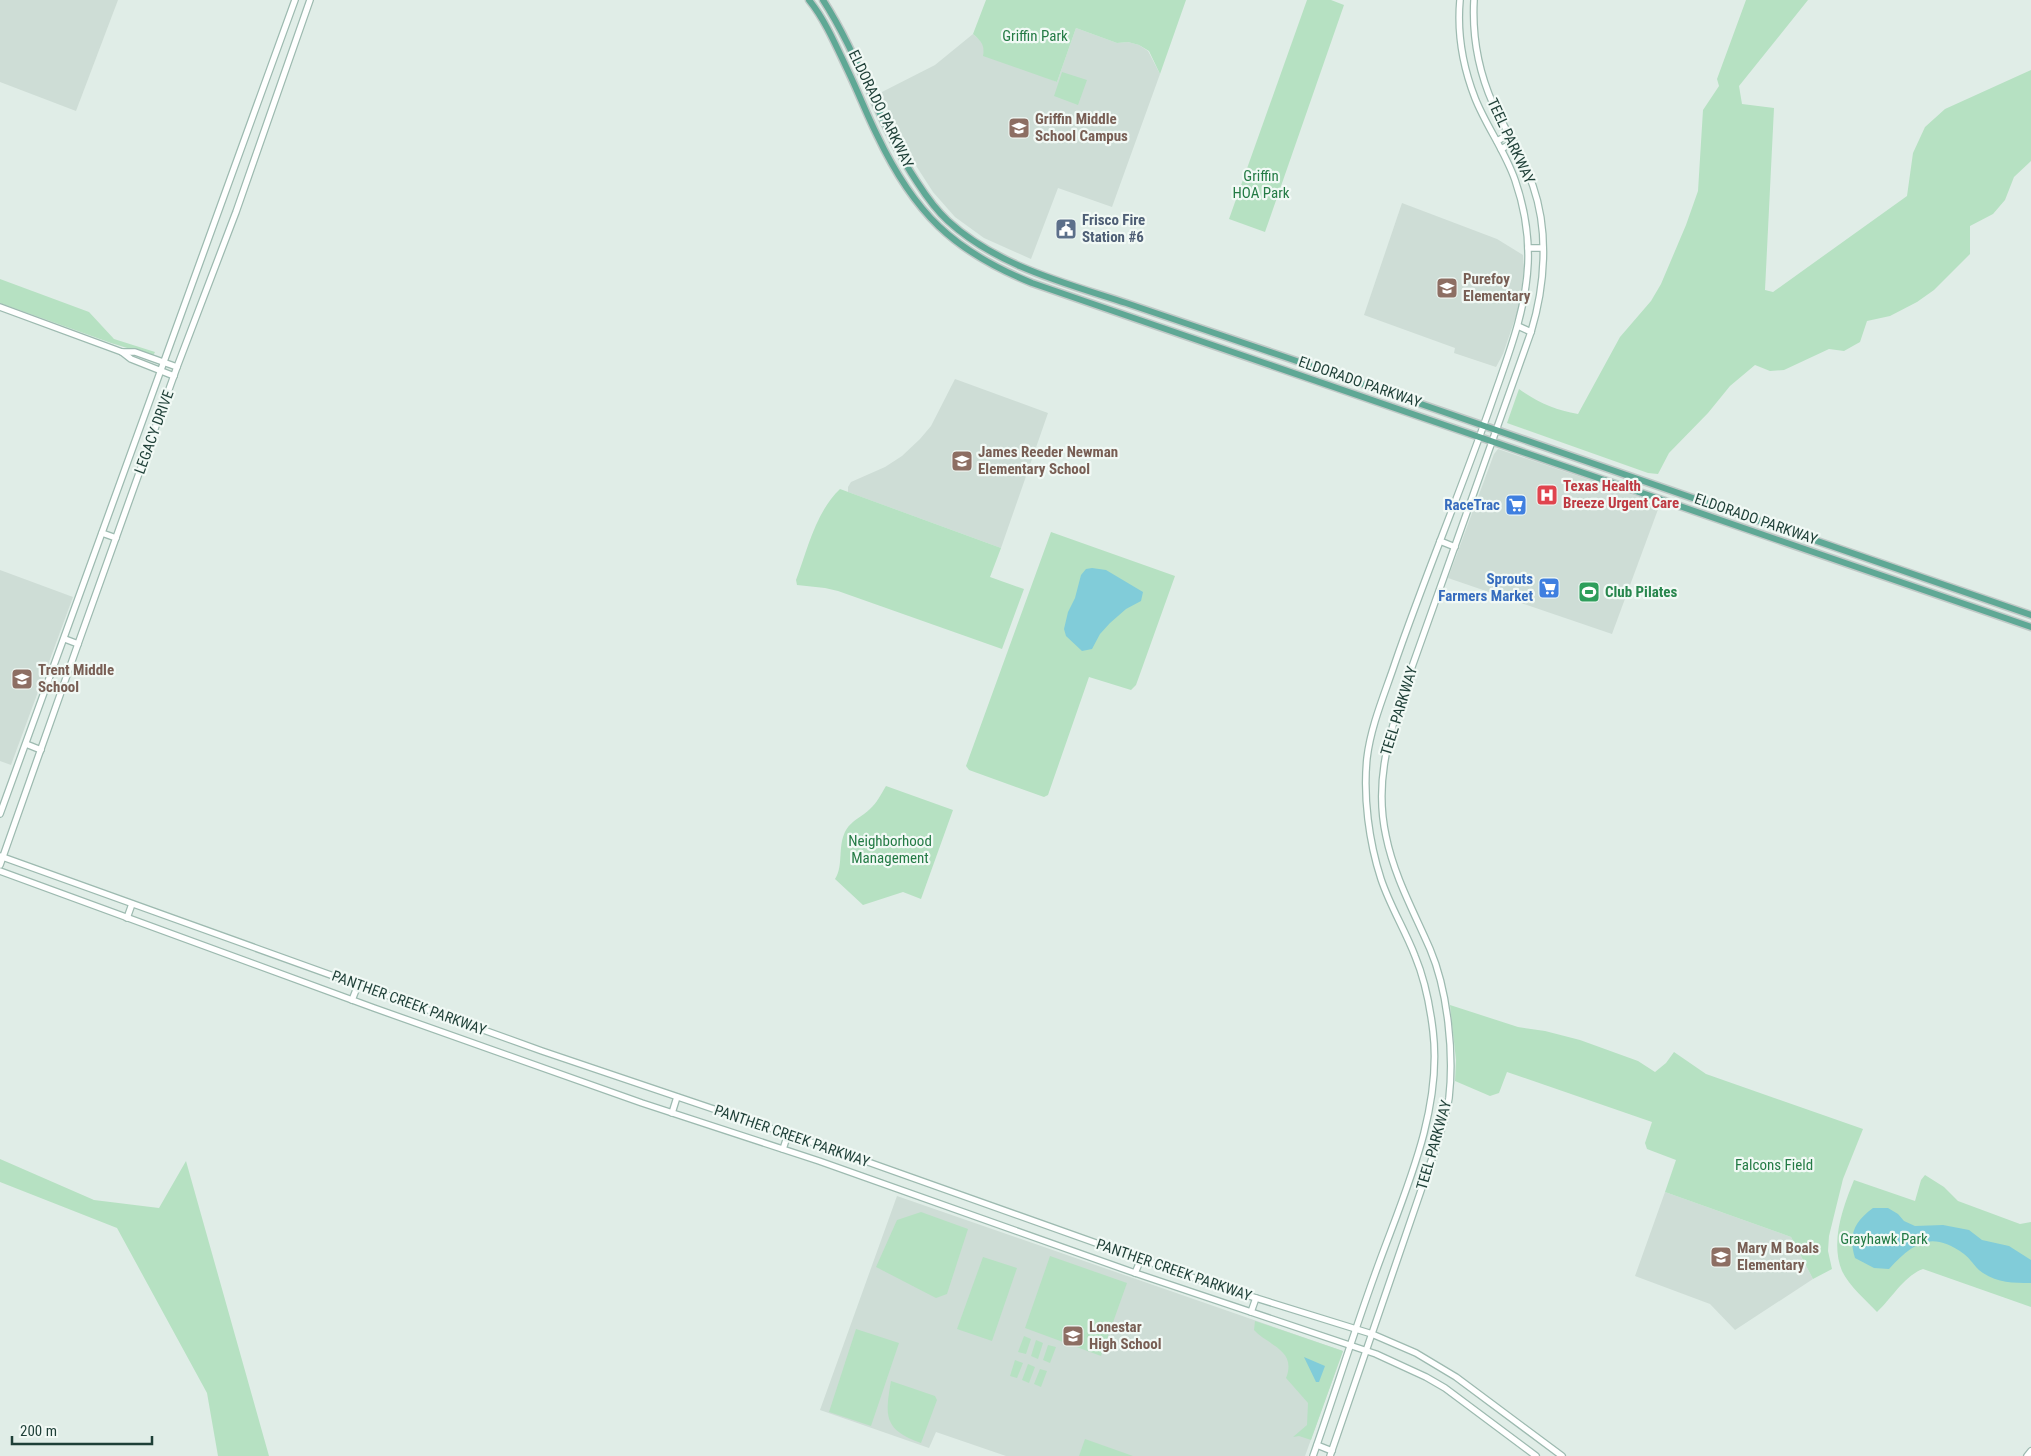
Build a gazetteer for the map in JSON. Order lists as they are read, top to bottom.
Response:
{
  "streets": {
    "main road": [
      "ELDORADO PARKWAY",
      "TEEL PARKWAY",
      "LEGACY DRIVE",
      "PANTHER CREEK PARKWAY"
    ]
  },
  "crossings": [
    ["ELDORADO PARKWAY", "TEEL PARKWAY"],
    ["TEEL PARKWAY", "PANTHER CREEK PARKWAY"],
    ["LEGACY DRIVE", "PANTHER CREEK PARKWAY"]
  ],
  "parks": [
    "Griffin Park",
    "Griffin HOA Park",
    "Neighborhood Management",
    "Falcons Field",
    "Grayhawk Park"
  ],
  "places": {
    "school or university": [
      "Griffin Middle School Campus",
      "Purefoy Elementary",
      "James Reeder Newman Elementary School",
      "Trent Middle School",
      "Mary M Boals Elementary",
      "Lonestar High School"
    ],
    "public building": ["Frisco Fire Station #6"],
    "hospital": ["Texas Health Breeze Urgent Care"],
    "supermarket": ["RaceTrac", "Sprouts Farmers Market"],
    "sports": ["Club Pilates"]
  },
  "scale_bar": "200 m"
}
